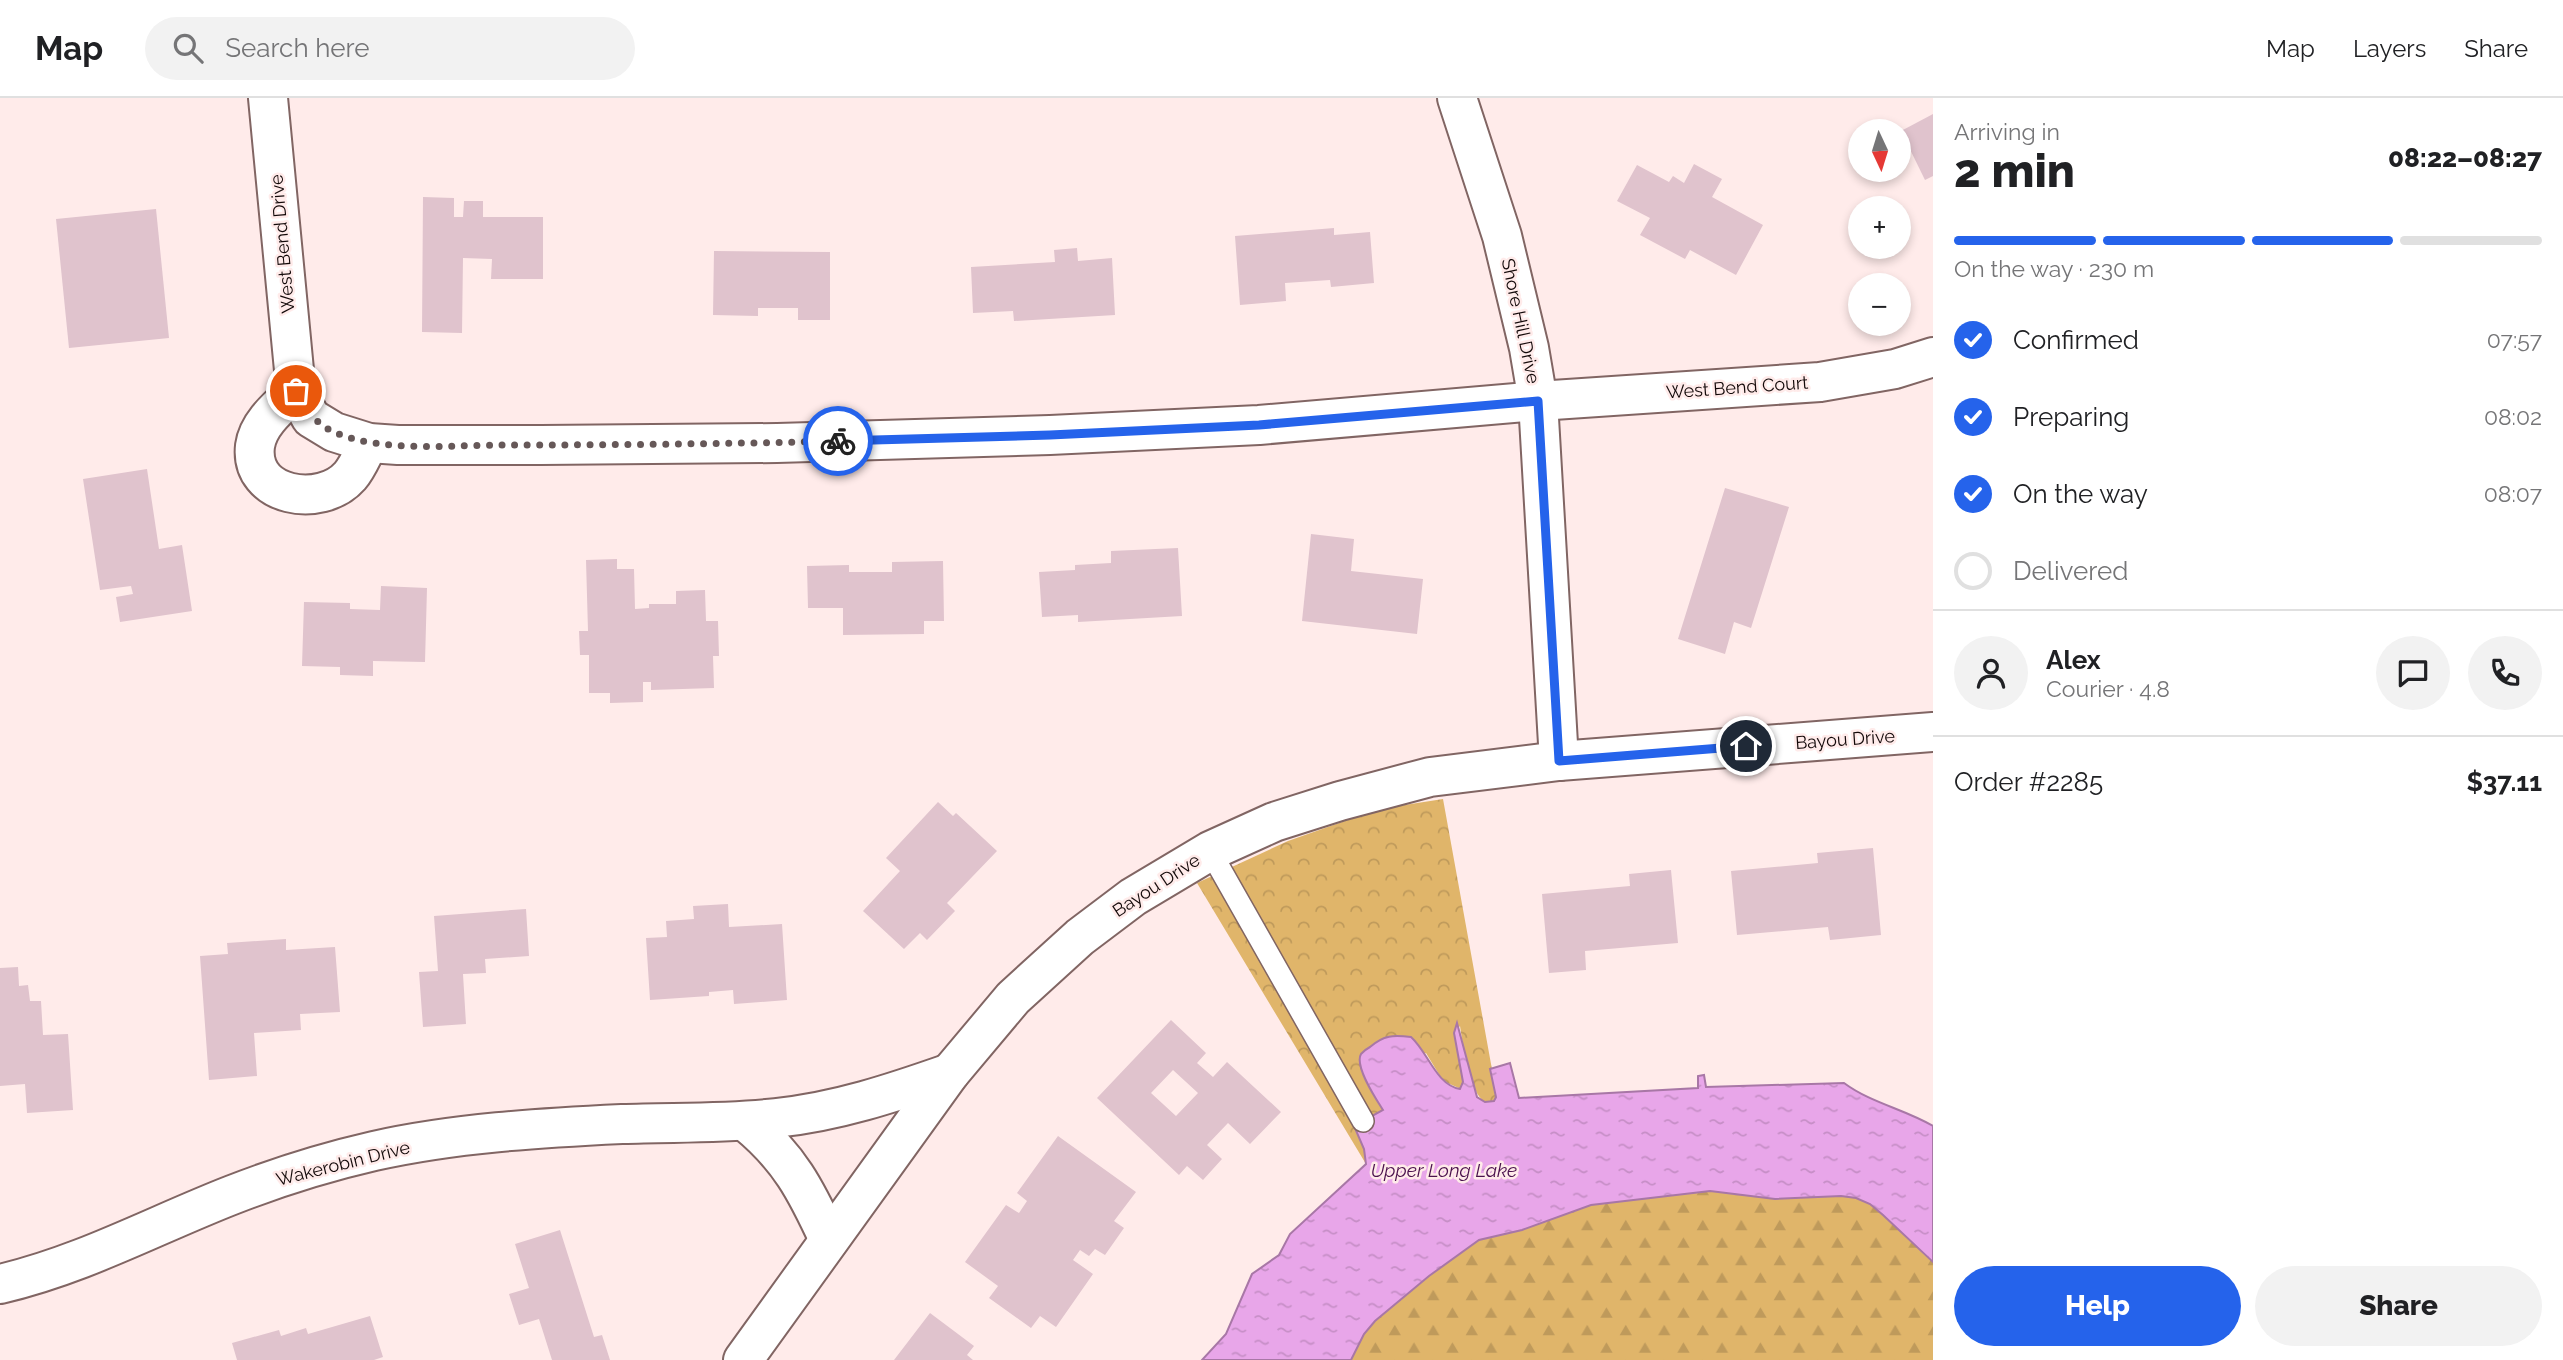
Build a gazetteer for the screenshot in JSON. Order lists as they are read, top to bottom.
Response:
{
  "streets": {
    "street": [
      "West Bend Drive",
      "Shore Hill Drive",
      "West Bend Court",
      "Bayou Drive",
      "Wakerobin Drive"
    ]
  },
  "crossings": [
    ["West Bend Drive", "Shore Hill Drive"],
    ["West Bend Drive", "West Bend Court"],
    ["Shore Hill Drive", "West Bend Court"],
    ["Shore Hill Drive", "Bayou Drive"],
    ["Bayou Drive", "Wakerobin Drive"]
  ],
  "water": ["Upper Long Lake"],
  "north": "bottom",
  "page": {
    "header": "Map",
    "search": "Search here",
    "nav": ["Map", "Layers", "Share"],
    "heading": ["2 min", "Arriving in", "08:22–08:27"],
    "panel": [
      "Alex",
      "Courier · 4.8",
      "Order #2285",
      "$37.11"
    ],
    "map_buttons": ["+", "−"],
    "bar": "On the way · 230 m",
    "list": [
      ["Confirmed", "07:57"],
      ["Preparing", "08:02"],
      ["On the way", "08:07"],
      "Delivered"
    ],
    "buttons": ["Help", "Share"]
  }
}
